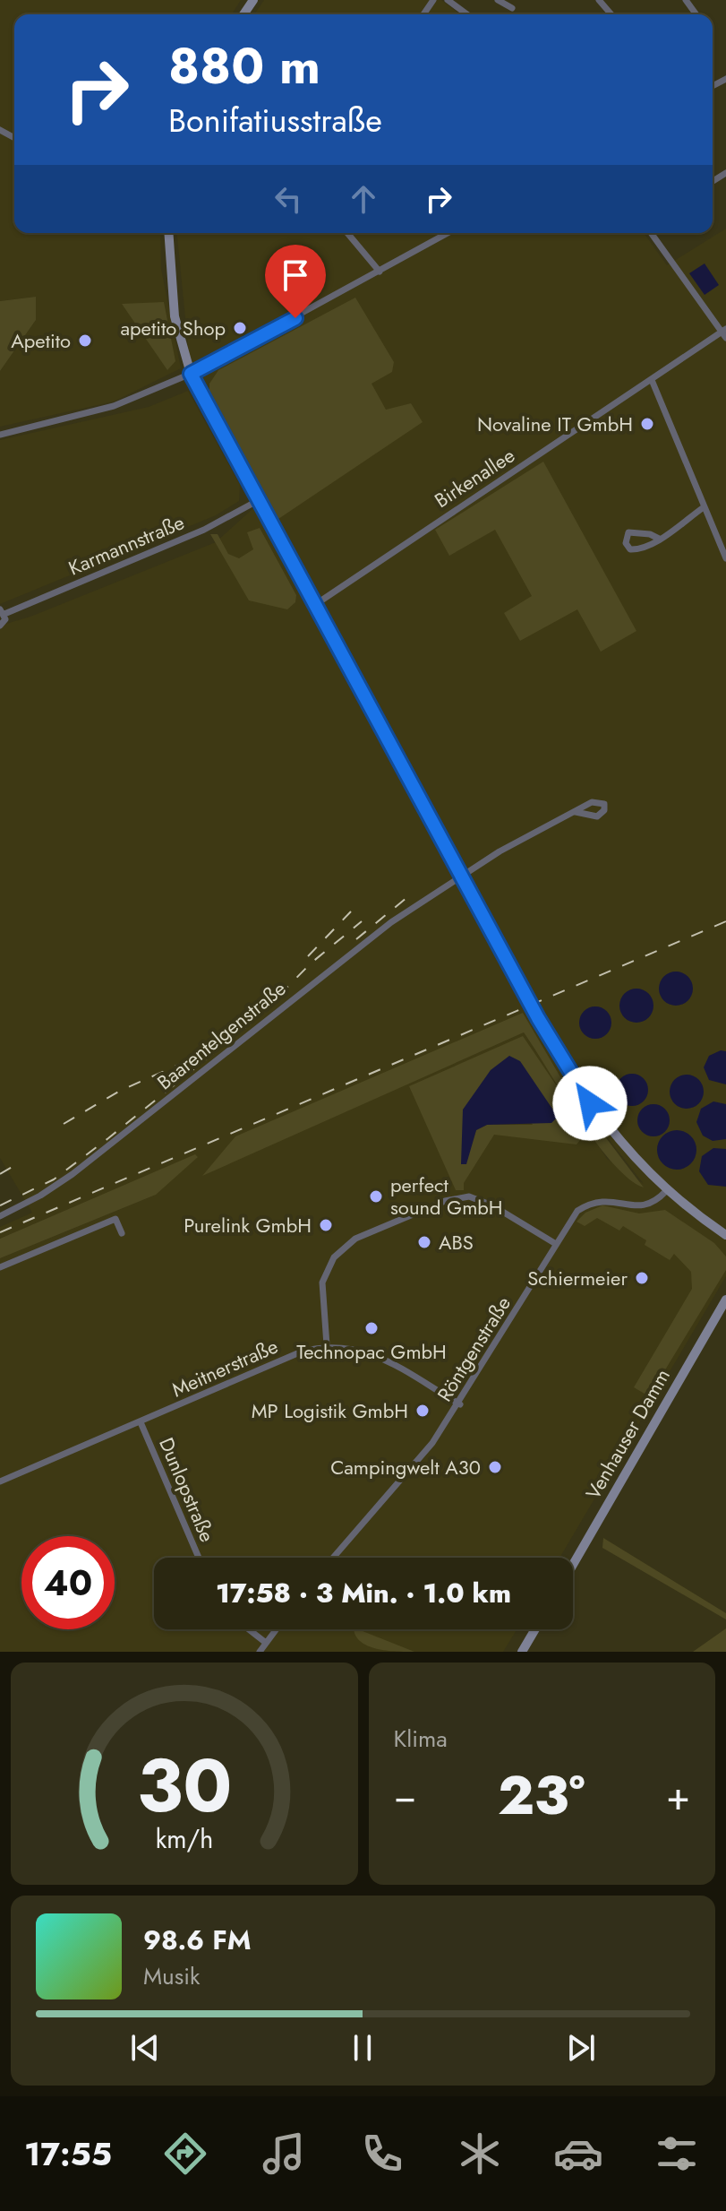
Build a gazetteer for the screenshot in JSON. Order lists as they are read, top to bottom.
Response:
{
  "streets": {
    "street": [
      "Birkenallee",
      "Karmannstraße",
      "Baarentelgenstraße",
      "Röntgenstraße",
      "Meitnerstraße",
      "Venhauser Damm",
      "Dunlopstraße"
    ]
  },
  "crossings": [
    ["Röntgenstraße", "Meitnerstraße"],
    ["Meitnerstraße", "Dunlopstraße"]
  ],
  "places": [
    "apetito Shop",
    "Apetito",
    "Novaline IT GmbH",
    "perfect sound GmbH",
    "Purelink GmbH",
    "ABS",
    "Schiermeier",
    "Technopac GmbH",
    "MP Logistik GmbH",
    "Campingwelt A30"
  ],
  "page": {
    "turn": ["880 m", "Bonifatiusstraße"],
    "limit": "40",
    "trip": "17:58 · 3 Min. · 1.0 km",
    "tile": "Klima",
    "heat": ["−", "23°", "+"],
    "song": ["98.6 FM", "Musik"],
    "tabs": "17:55",
    "gauge": ["30", "km/h"]
  }
}
